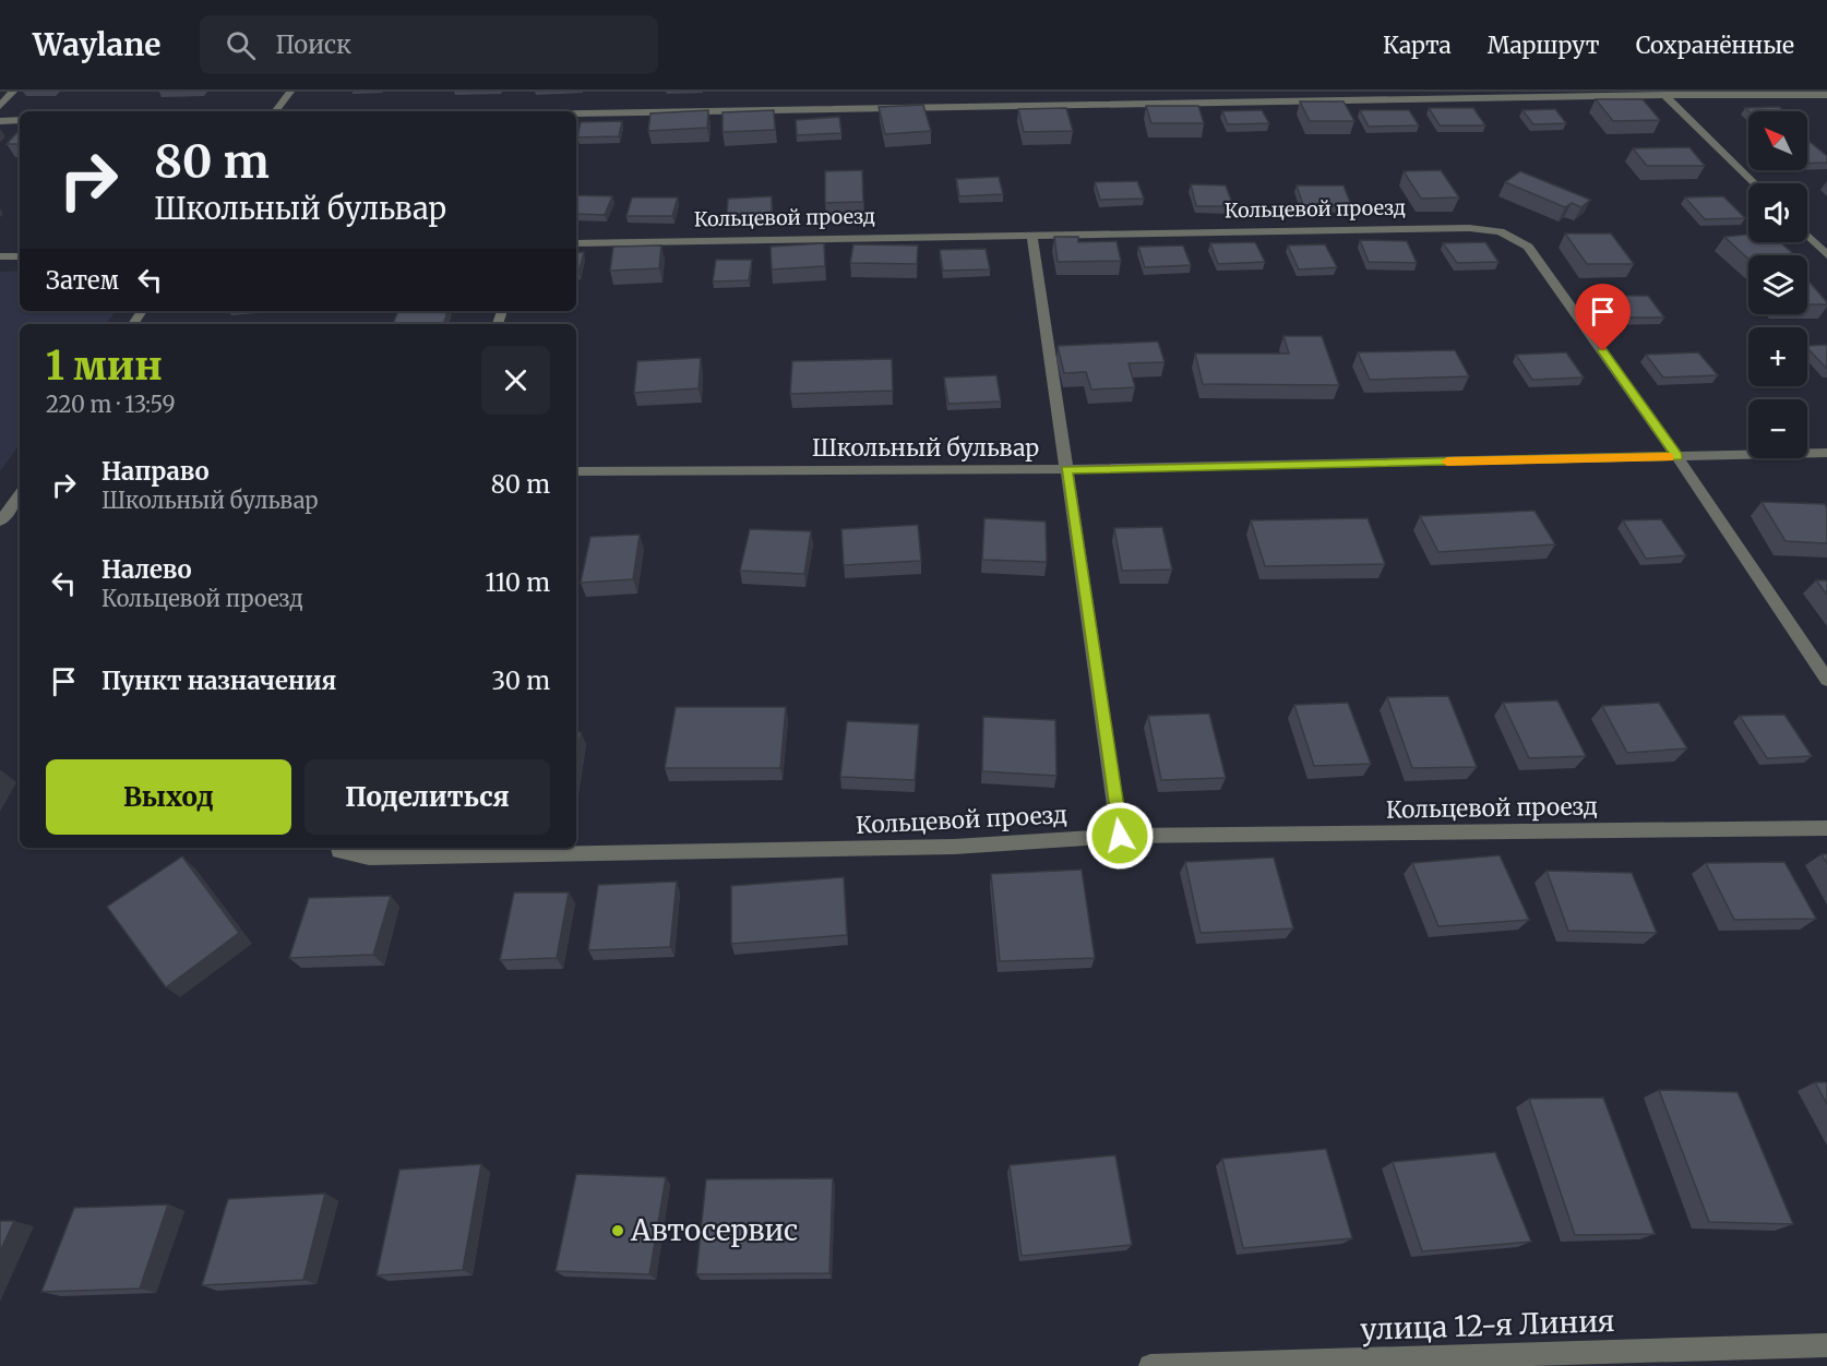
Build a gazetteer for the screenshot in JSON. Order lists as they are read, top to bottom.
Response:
{
  "streets": {
    "street": ["Кольцевой проезд", "Школьный бульвар", "улица 12-я Линия"]
  },
  "crossings": [
    ["Кольцевой проезд", "Школьный бульвар"]
  ],
  "places": ["Автосервис"],
  "north": "top left",
  "page": {
    "header": "Waylane",
    "search": "Поиск",
    "nav": ["Карта", "Маршрут", "Сохранённые"],
    "map_buttons": ["+", "−"],
    "turn": ["80 m", "Школьный бульвар"],
    "then": "Затем",
    "heading": ["1 мин", "220 m · 13:59"],
    "list": [
      {
        "name": "Направо",
        "note": "Школьный бульвар",
        "value": "80 m"
      },
      {
        "name": "Налево",
        "note": "Кольцевой проезд",
        "value": "110 m"
      },
      {
        "name": "Пункт назначения",
        "value": "30 m"
      }
    ],
    "buttons": ["Выход", "Поделиться"]
  }
}
